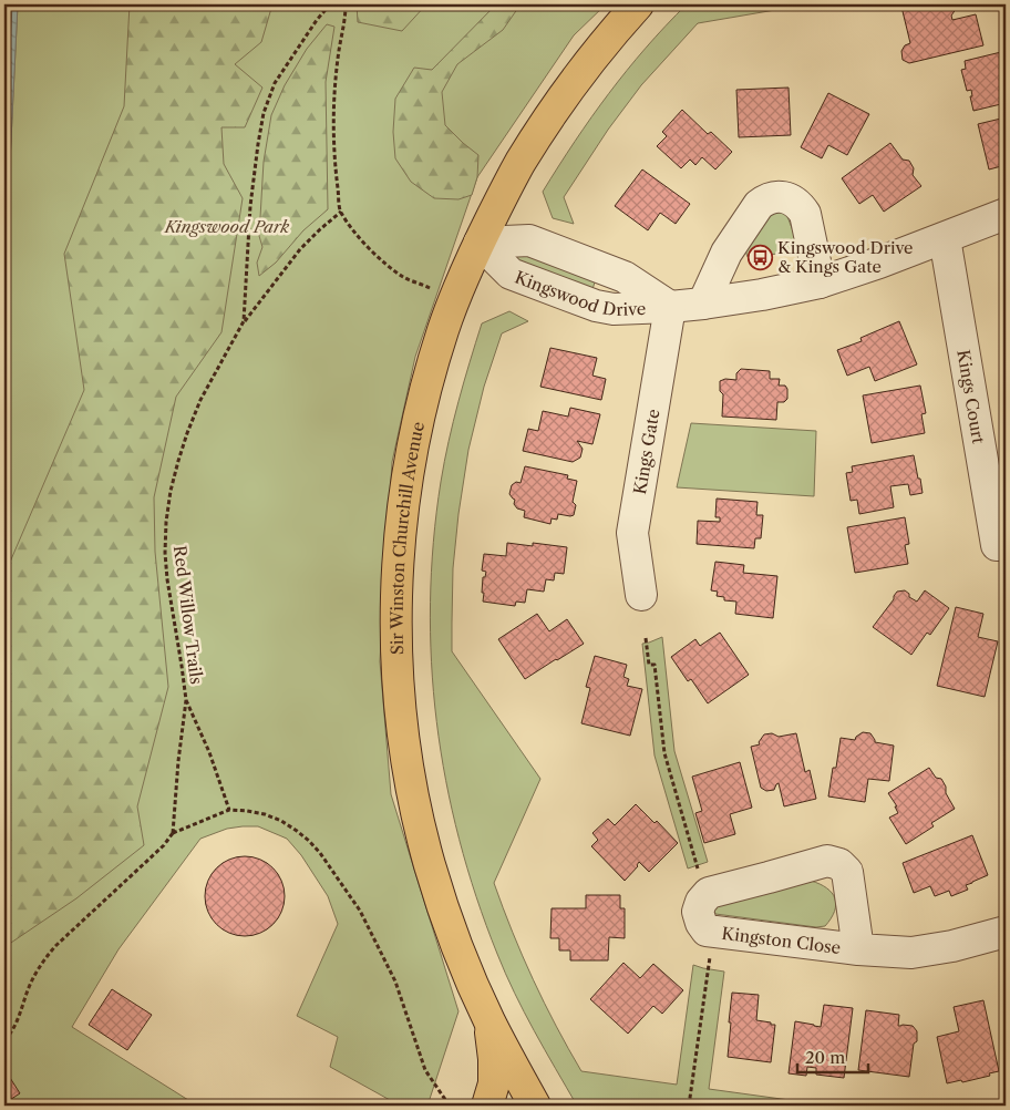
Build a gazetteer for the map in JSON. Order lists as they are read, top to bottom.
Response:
{
  "streets": {
    "main road": ["Sir Winston Churchill Avenue"],
    "street": [
      "Kingswood Drive",
      "Kings Court",
      "Kings Gate",
      "Kingston Close"
    ],
    "path": ["Red Willow Trails"]
  },
  "crossings": [
    ["Kingswood Drive", "Kings Court"],
    ["Kingswood Drive", "Kings Gate"],
    ["Kingswood Drive", "Sir Winston Churchill Avenue"]
  ],
  "parks": ["Kingswood Park"],
  "places": {
    "bus stop": ["Kingswood Drive & Kings Gate"]
  },
  "scale_bar": "20 m"
}
